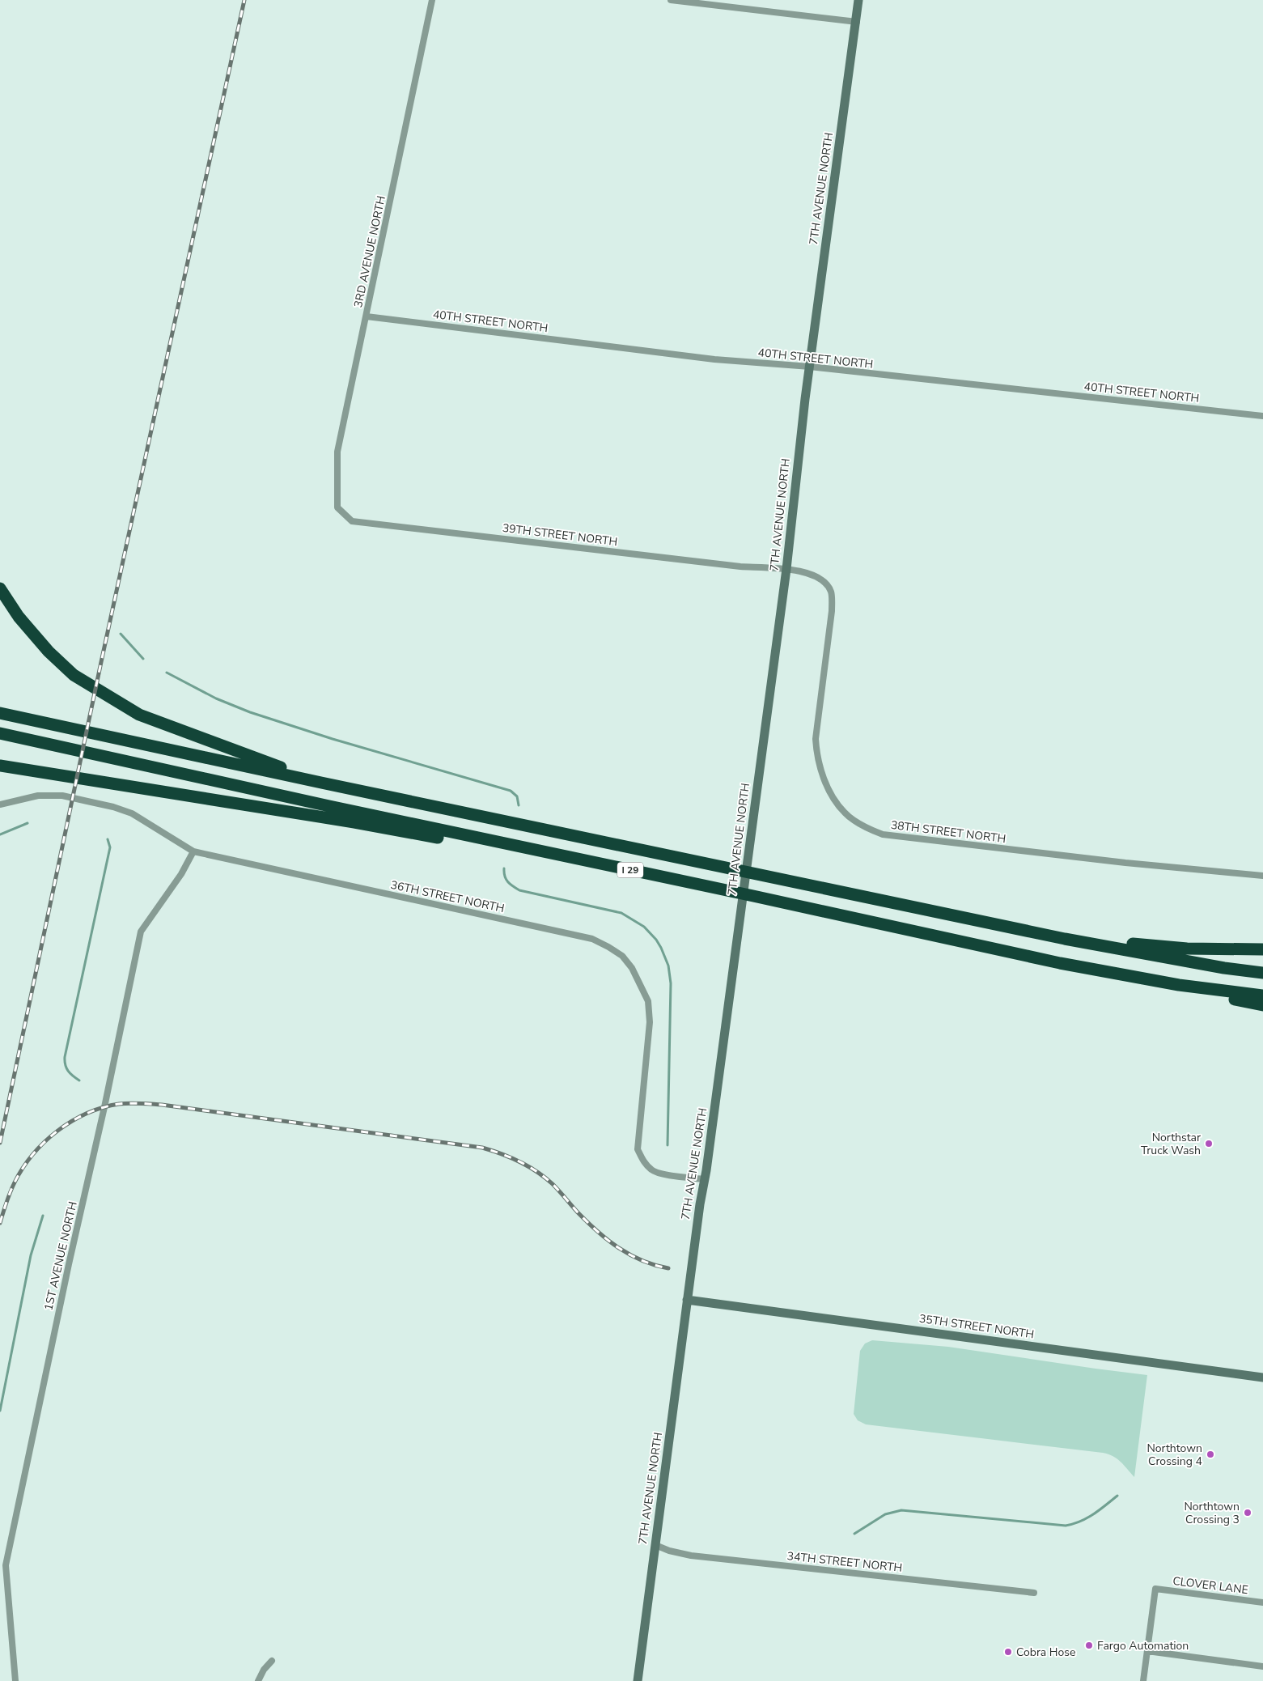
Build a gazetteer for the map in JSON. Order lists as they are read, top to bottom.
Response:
{
  "streets": {
    "highway": ["I 29"],
    "street": [
      "7TH AVENUE NORTH",
      "3RD AVENUE NORTH",
      "40TH STREET NORTH",
      "39TH STREET NORTH",
      "38TH STREET NORTH",
      "36TH STREET NORTH",
      "1ST AVENUE NORTH",
      "35TH STREET NORTH",
      "34TH STREET NORTH",
      "CLOVER LANE"
    ]
  },
  "crossings": [
    ["7TH AVENUE NORTH", "40TH STREET NORTH"],
    ["7TH AVENUE NORTH", "39TH STREET NORTH"],
    ["7TH AVENUE NORTH", "38TH STREET NORTH"],
    ["7TH AVENUE NORTH", "36TH STREET NORTH"],
    ["7TH AVENUE NORTH", "35TH STREET NORTH"],
    ["7TH AVENUE NORTH", "34TH STREET NORTH"],
    ["3RD AVENUE NORTH", "40TH STREET NORTH"],
    ["3RD AVENUE NORTH", "39TH STREET NORTH"],
    ["39TH STREET NORTH", "38TH STREET NORTH"],
    ["36TH STREET NORTH", "1ST AVENUE NORTH"]
  ],
  "places": [
    "Northstar Truck Wash",
    "Northtown Crossing 4",
    "Northtown Crossing 3",
    "Fargo Automation",
    "Cobra Hose"
  ]
}
